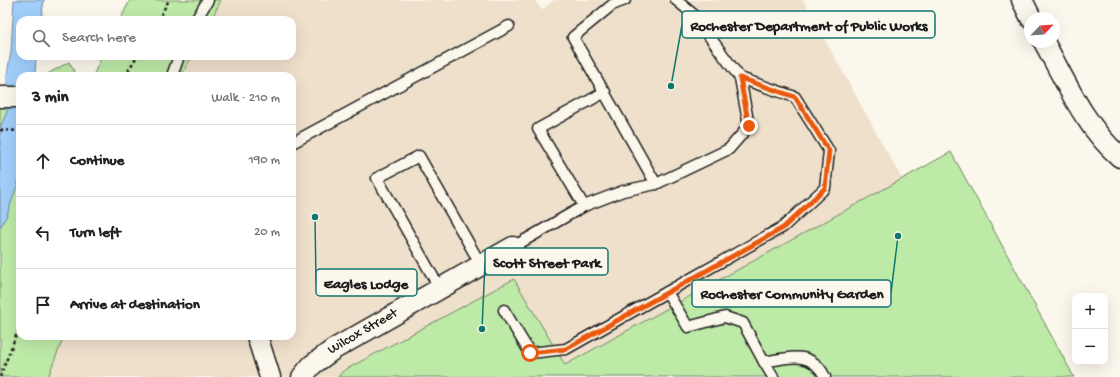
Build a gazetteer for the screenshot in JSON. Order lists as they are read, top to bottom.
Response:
{
  "streets": {
    "street": ["Wilcox Street"]
  },
  "places": [
    "Rochester Department of Public Works",
    "Eagles Lodge",
    "Rochester Community Garden",
    "Scott Street Park"
  ],
  "north": "top right",
  "page": {
    "search": "Search here",
    "heading": ["3 min", "Walk · 210 m"],
    "list": [
      ["Continue", "190 m"],
      ["Turn left", "20 m"],
      "Arrive at destination"
    ],
    "map_buttons": ["+", "−"]
  }
}
